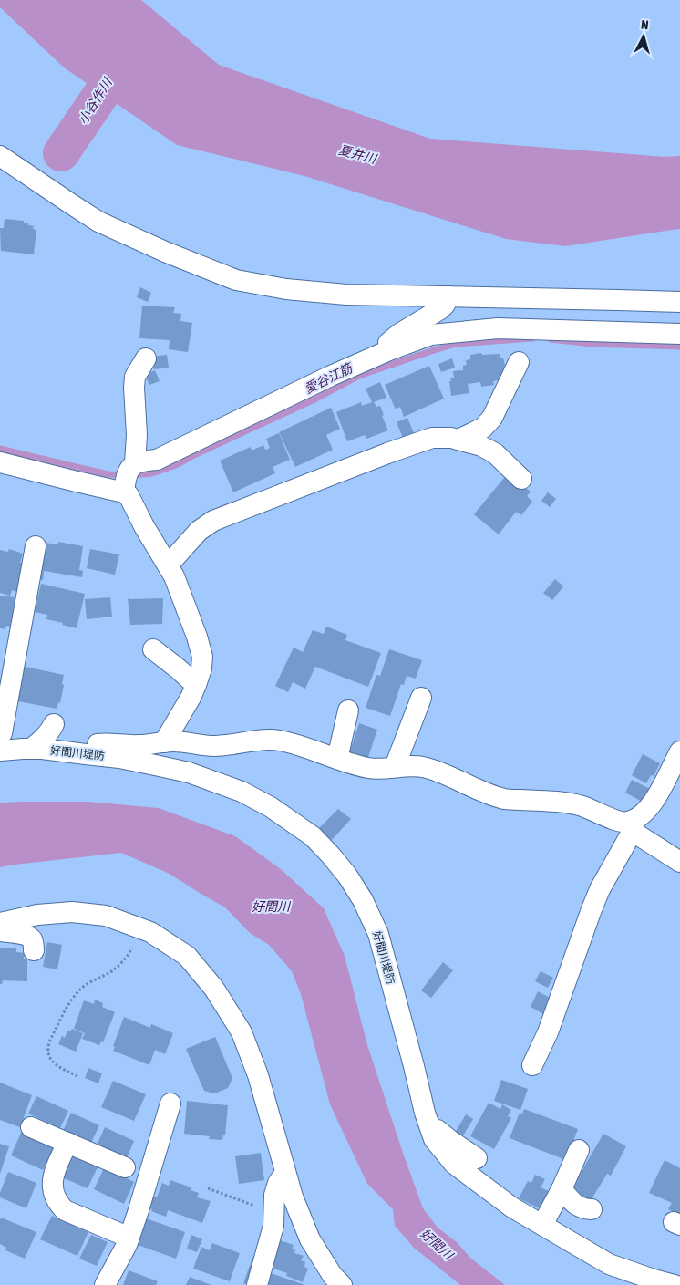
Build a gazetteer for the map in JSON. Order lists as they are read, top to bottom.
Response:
{
  "streets": {
    "street": ["好間川堤防"]
  },
  "water": [
    "小谷作川",
    "夏井川",
    "愛谷江筋",
    "好間川"
  ],
  "north": "top"
}
